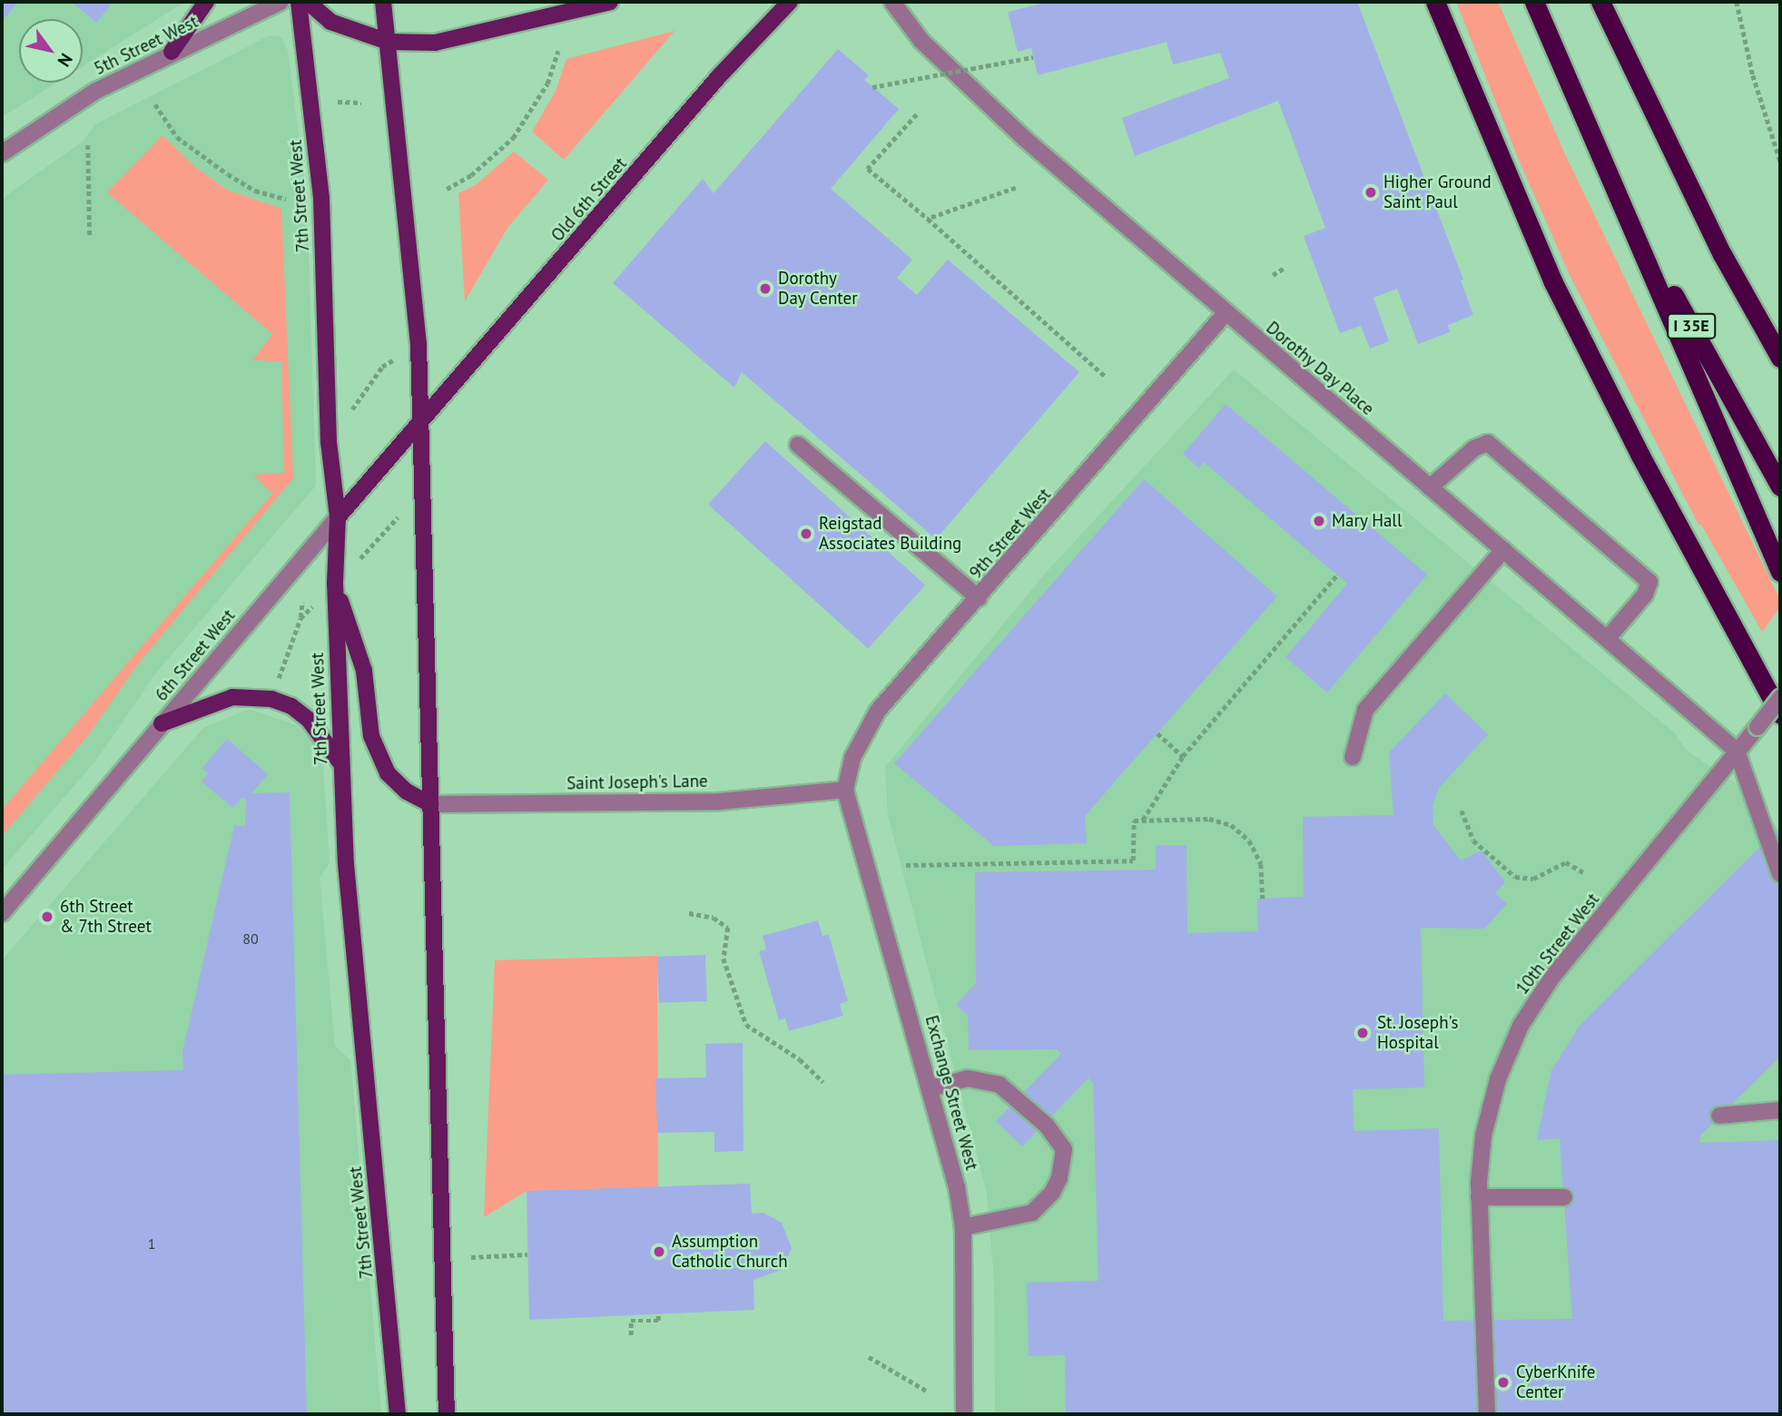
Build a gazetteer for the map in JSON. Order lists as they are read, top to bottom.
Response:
{
  "streets": {
    "highway": ["I 35E"],
    "main road": ["7th Street West", "Old 6th Street", "6th Street West"],
    "street": [
      "5th Street West",
      "Dorothy Day Place",
      "9th Street West",
      "Saint Joseph's Lane",
      "10th Street West",
      "Exchange Street West"
    ]
  },
  "crossings": [
    ["7th Street West", "6th Street West"],
    ["Old 6th Street", "6th Street West"],
    ["Dorothy Day Place", "9th Street West"],
    ["Dorothy Day Place", "10th Street West"],
    ["9th Street West", "Saint Joseph's Lane"],
    ["9th Street West", "Exchange Street West"],
    ["Saint Joseph's Lane", "Exchange Street West"]
  ],
  "places": [
    "Higher Ground Saint Paul",
    "Dorothy Day Center",
    "Mary Hall",
    "Reigstad Associates Building",
    "6th Street & 7th Street",
    "St. Joseph's Hospital",
    "Assumption Catholic Church",
    "CyberKnife Center"
  ],
  "house_numbers": ["80", "1"],
  "north": "bottom right"
}
